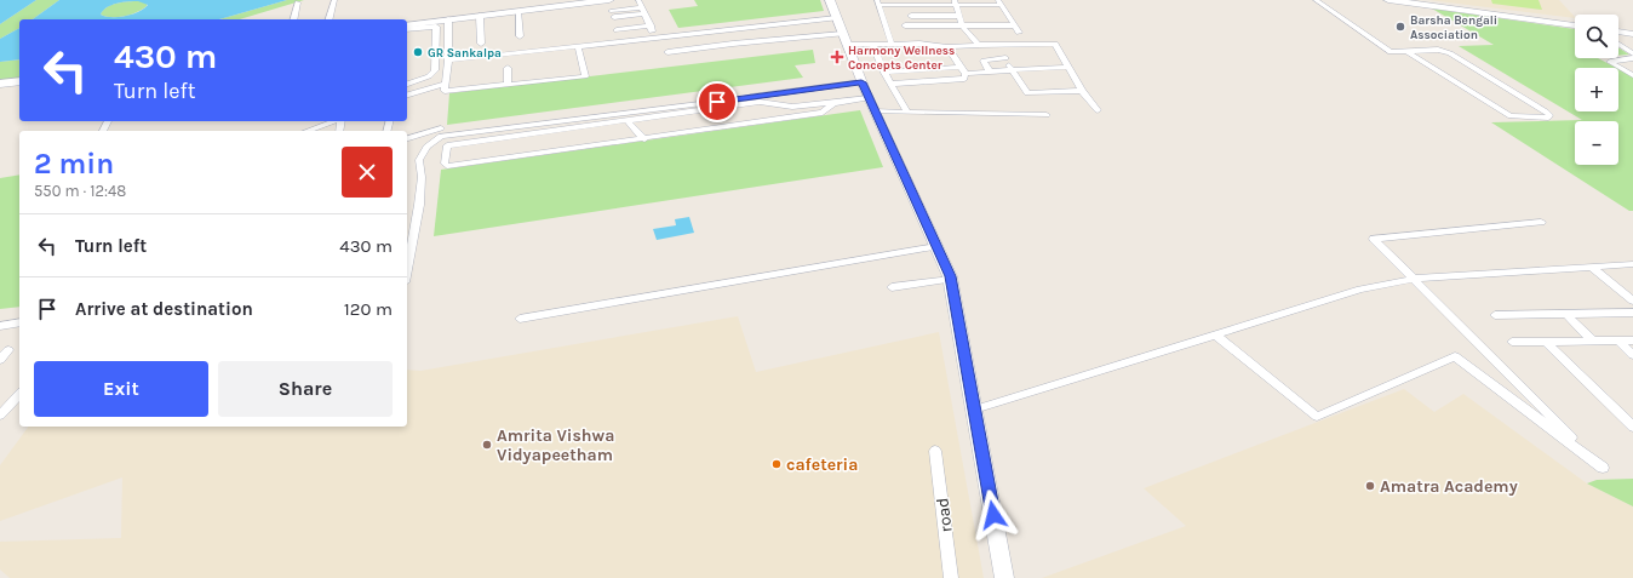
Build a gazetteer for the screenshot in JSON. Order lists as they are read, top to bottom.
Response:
{
  "streets": {
    "street": ["road"]
  },
  "places": {
    "other": [
      "Barsha Bengali Association",
      "GR Sankalpa",
      "Amrita Vishwa Vidyapeetham",
      "cafeteria",
      "Amatra Academy"
    ],
    "health": ["Harmony Wellness Concepts Center"]
  },
  "page": {
    "map_buttons": ["+", "−"],
    "turn": ["430 m", "Turn left"],
    "heading": ["2 min", "550 m · 12:48"],
    "list": [
      {
        "name": "Turn left",
        "value": "430 m"
      },
      {
        "name": "Arrive at destination",
        "value": "120 m"
      }
    ],
    "buttons": ["Exit", "Share"]
  }
}
